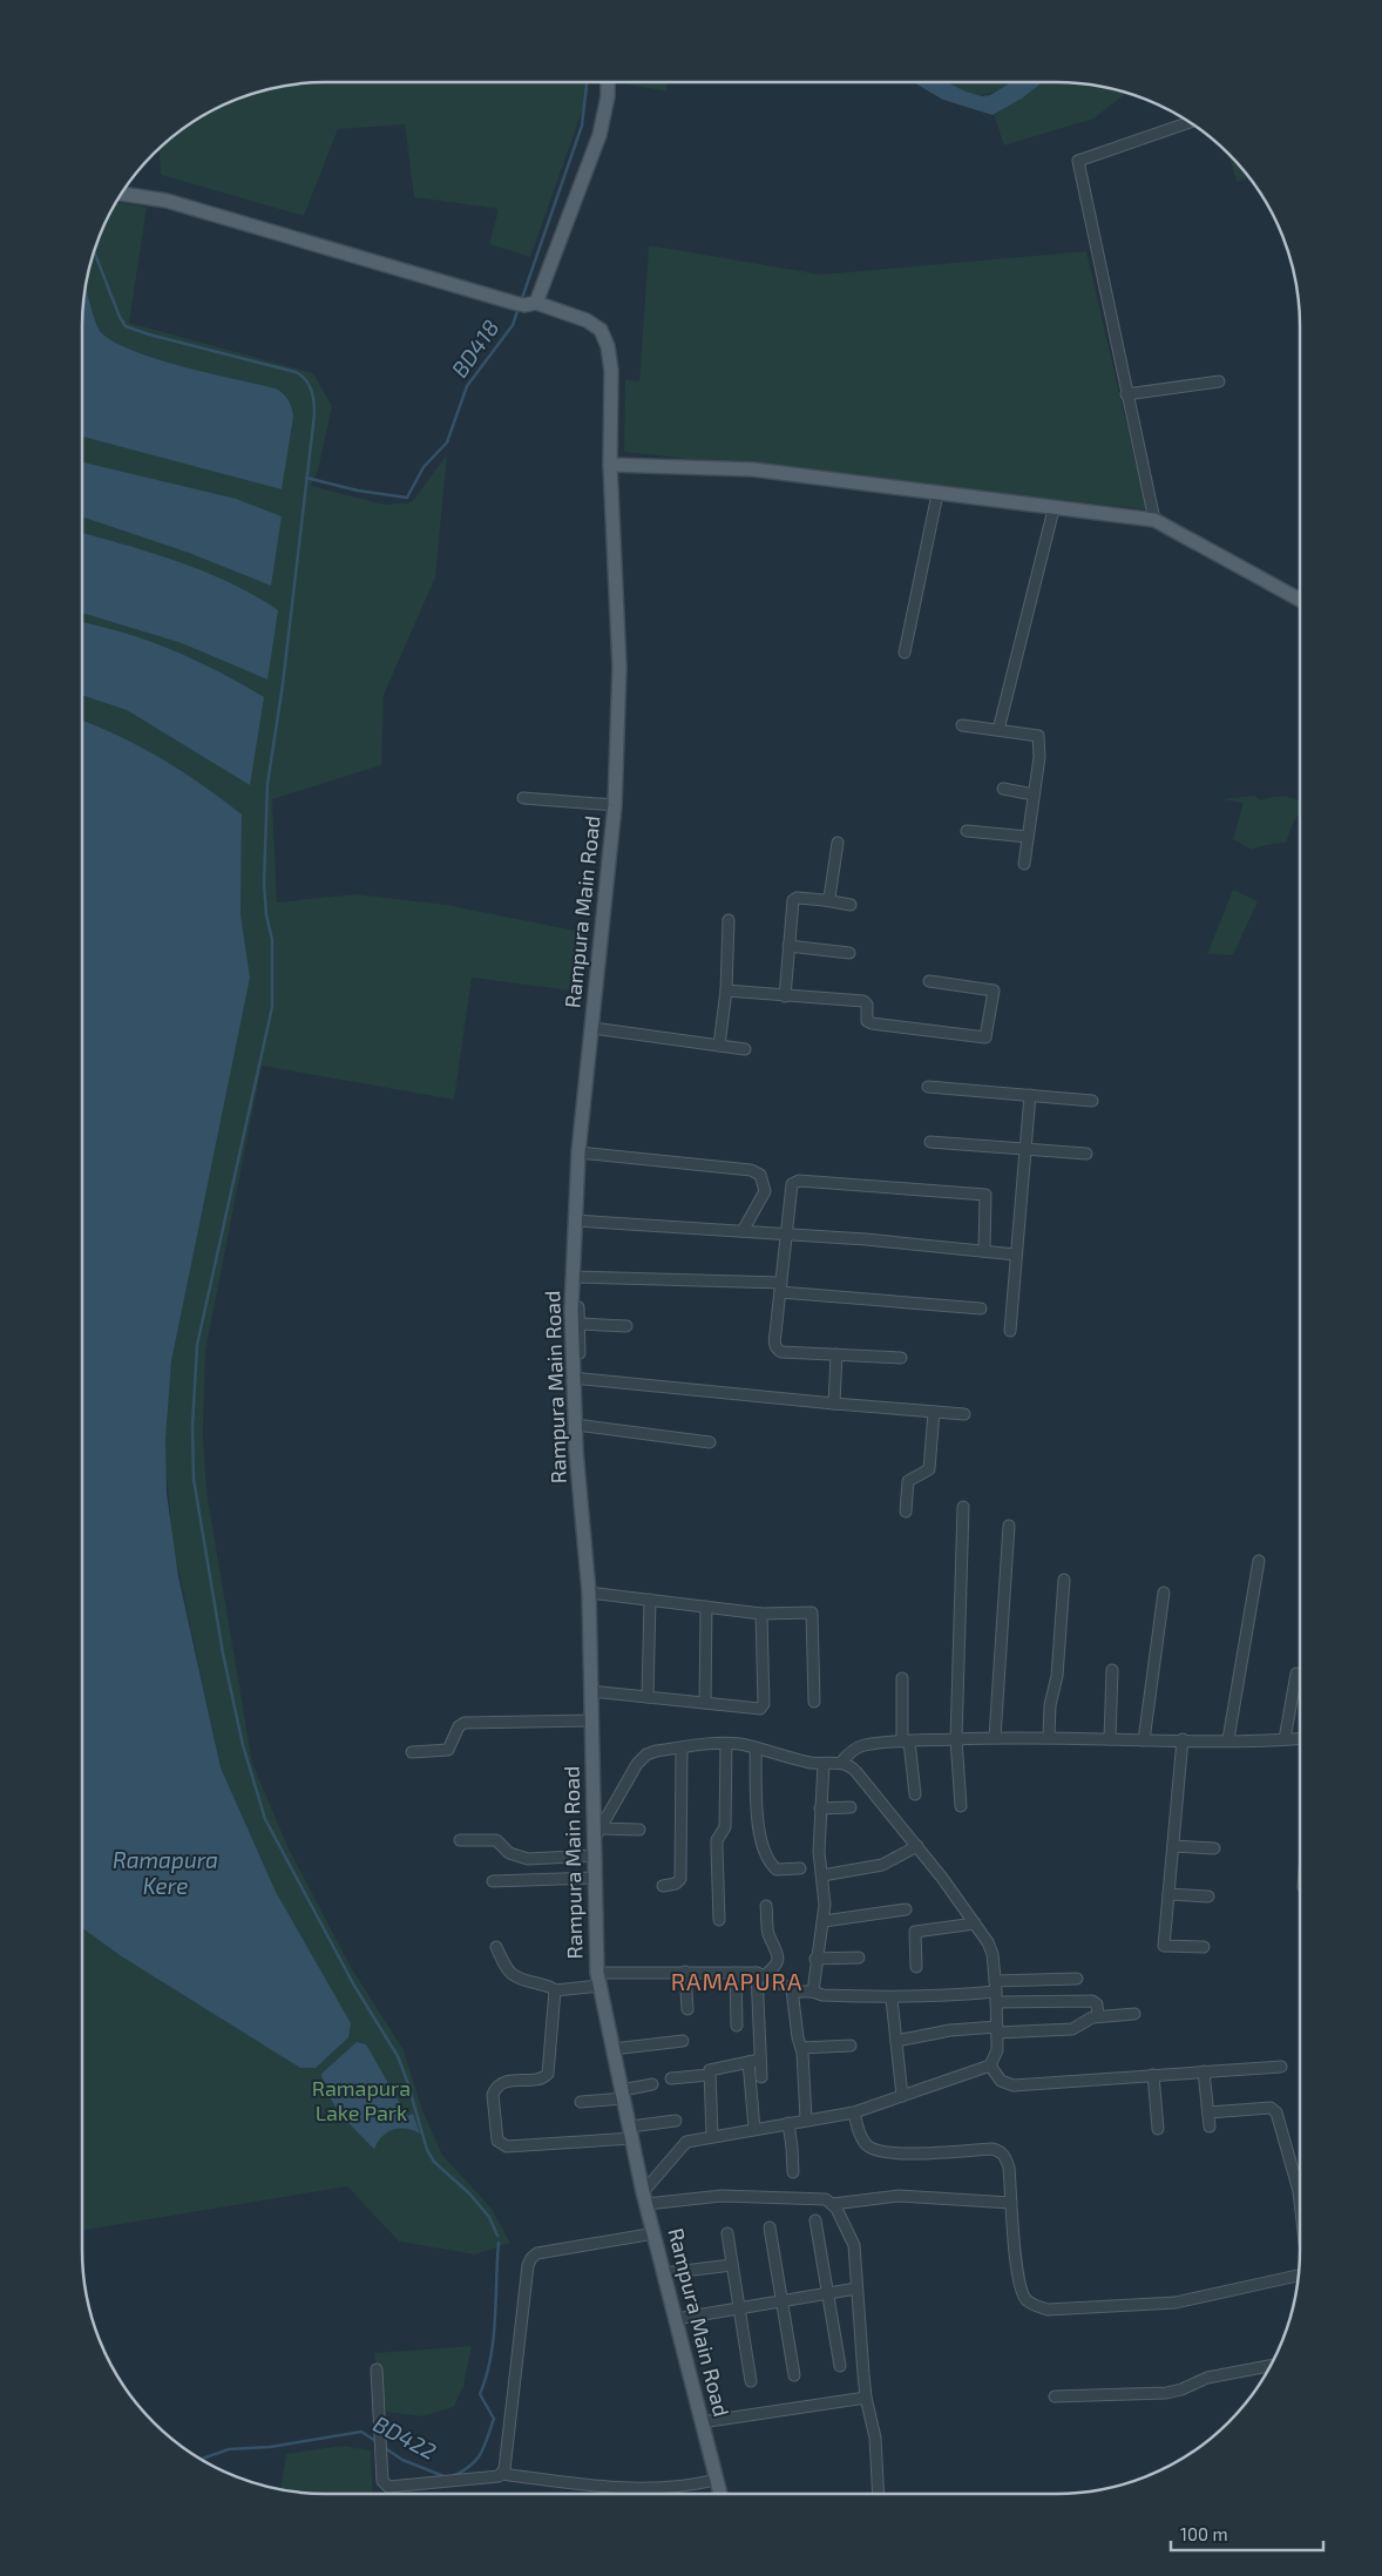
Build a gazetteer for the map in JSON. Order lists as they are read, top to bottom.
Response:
{
  "streets": {
    "main road": ["Rampura Main Road"]
  },
  "districts": ["RAMAPURA"],
  "water": ["BD418", "Ramapura Kere", "BD422"],
  "parks": ["Ramapura Lake Park"],
  "scale_bar": "100 m"
}
